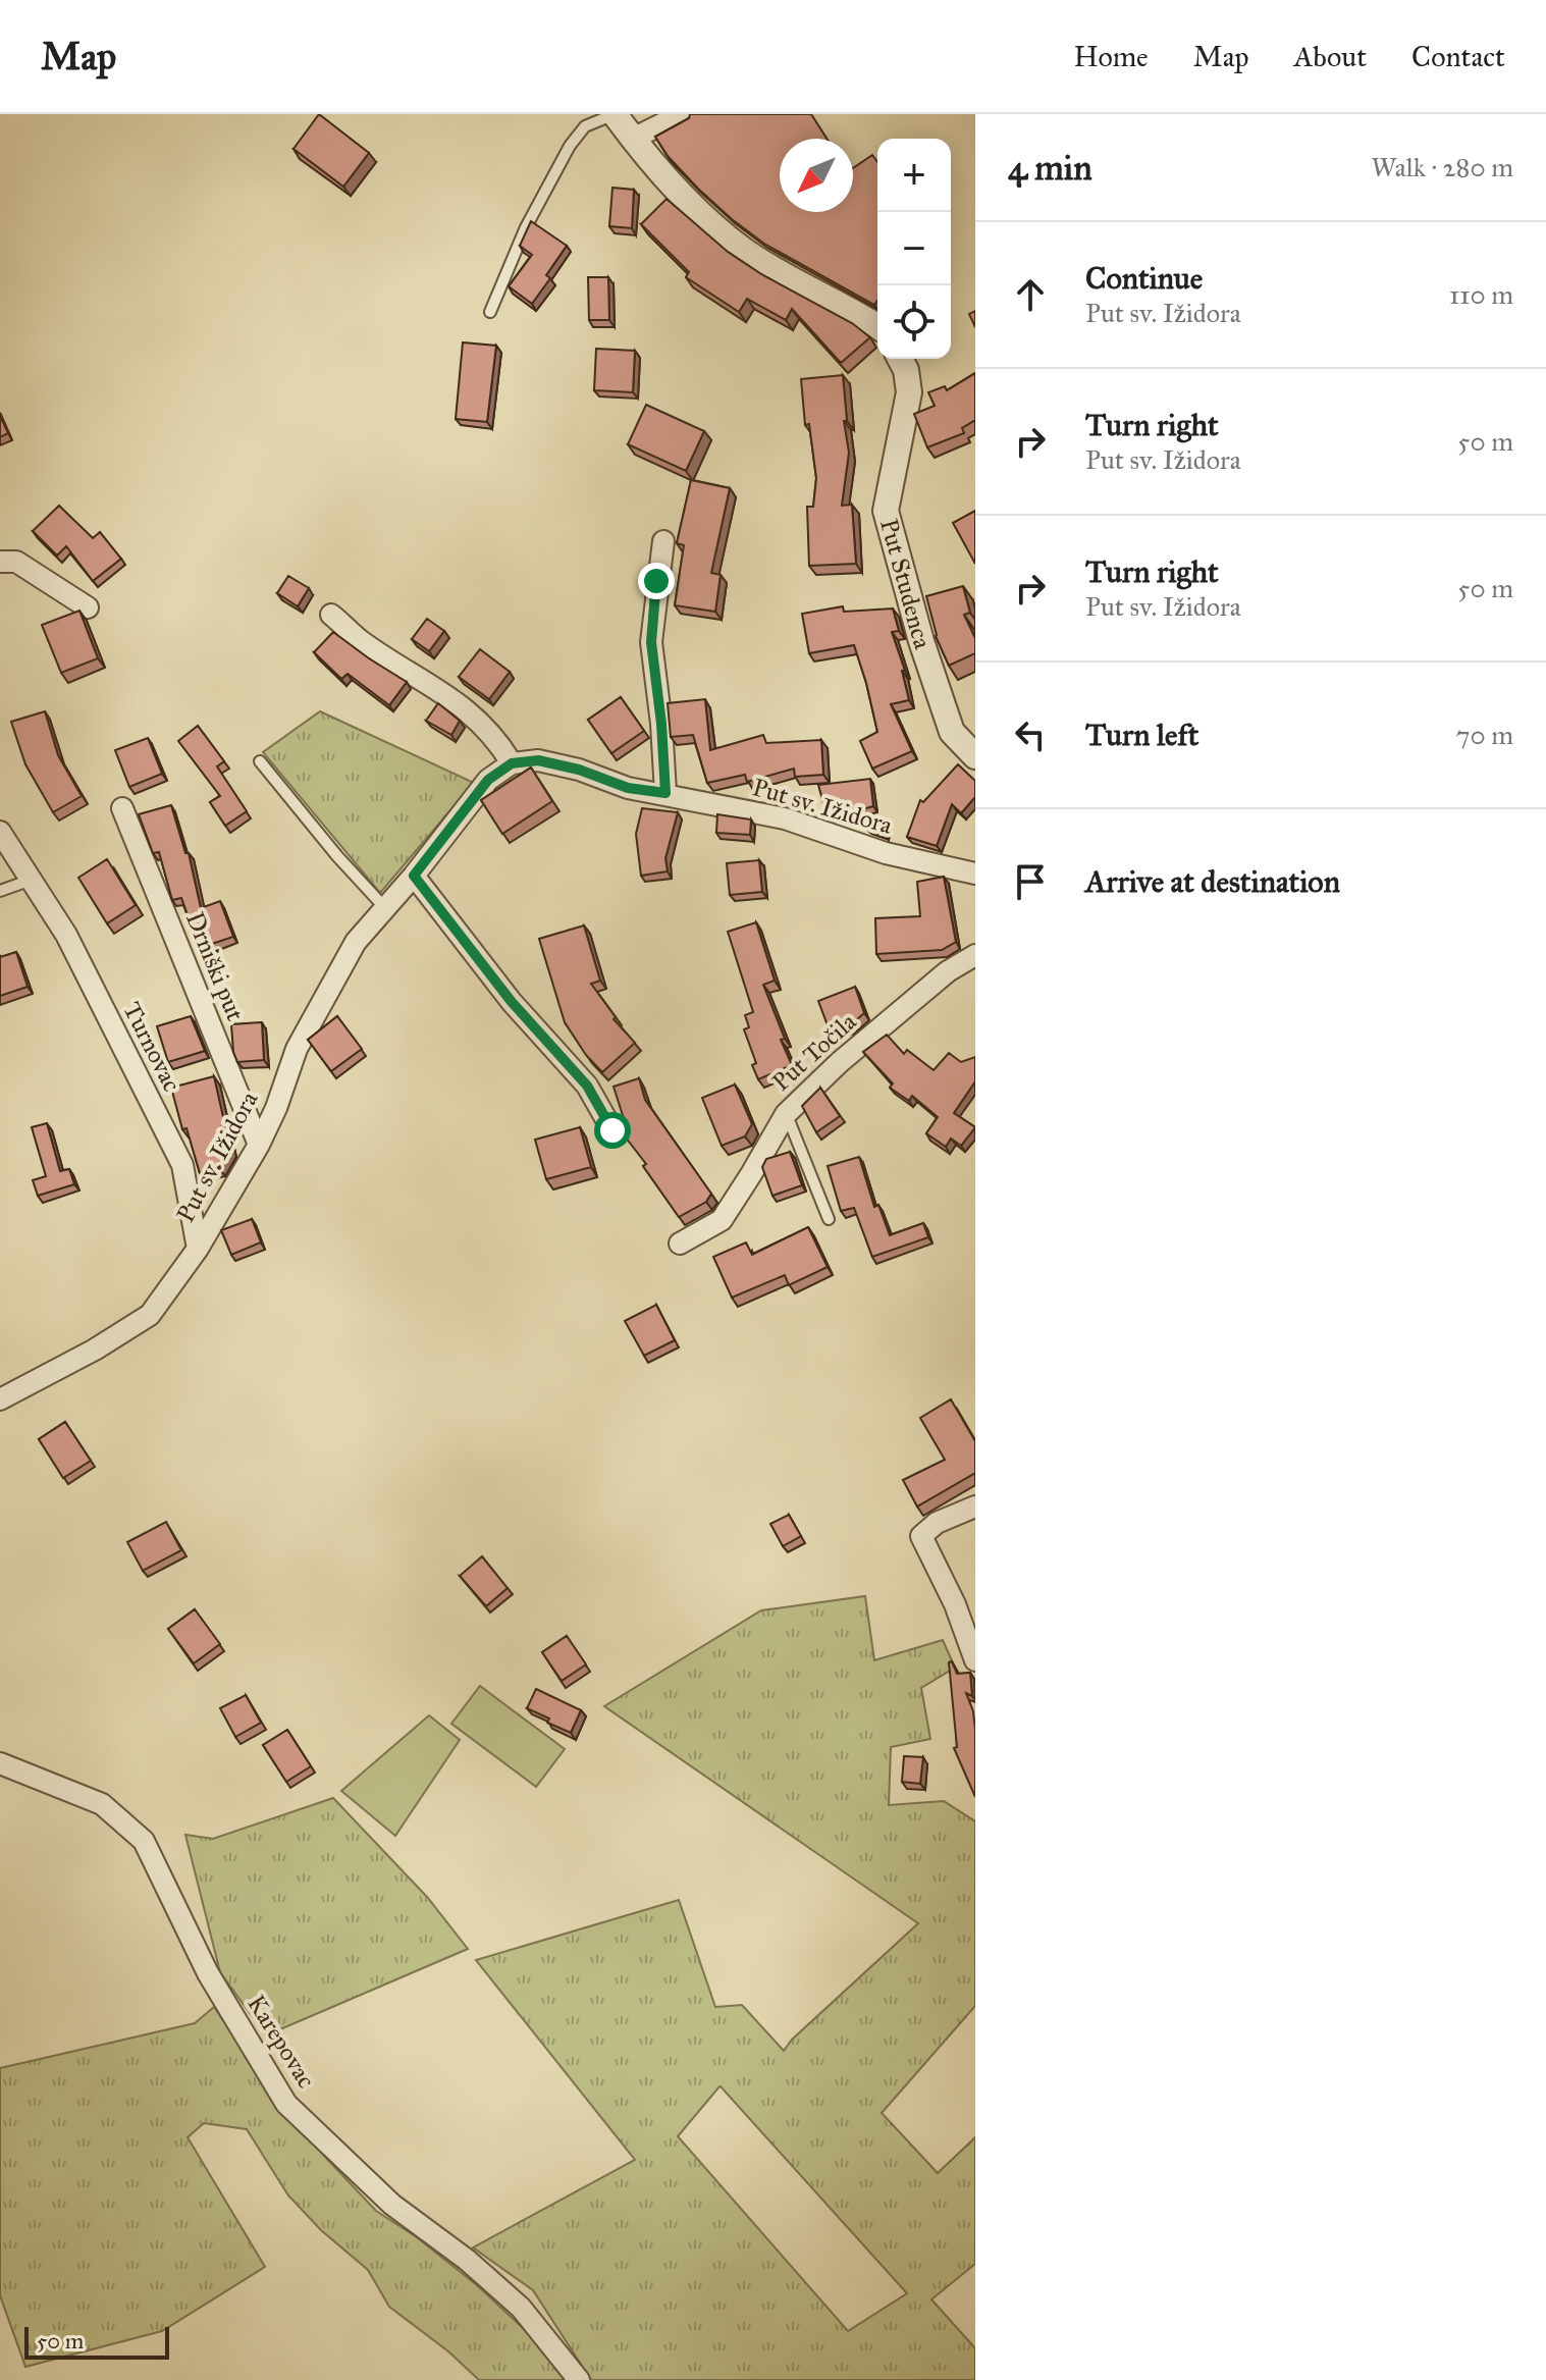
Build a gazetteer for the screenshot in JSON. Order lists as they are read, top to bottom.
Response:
{
  "streets": {
    "street": [
      "Put Studenca",
      "Put sv. Ižidora",
      "Drniški put",
      "Turnovac",
      "Put Točila",
      "Karepovac"
    ]
  },
  "crossings": [
    ["Put sv. Ižidora", "Drniški put"],
    ["Put sv. Ižidora", "Turnovac"]
  ],
  "scale_bar": "50 m",
  "north": "bottom left",
  "page": {
    "header": "Map",
    "nav": [
      "Home",
      "Map",
      "About",
      "Contact"
    ],
    "heading": ["4 min", "Walk · 280 m"],
    "map_buttons": ["+", "−"],
    "list": [
      ["Continue", "Put sv. Ižidora", "110 m"],
      ["Turn right", "Put sv. Ižidora", "50 m"],
      ["Turn right", "Put sv. Ižidora", "50 m"],
      ["Turn left", "70 m"],
      "Arrive at destination"
    ],
    "scale": "50 m"
  }
}
